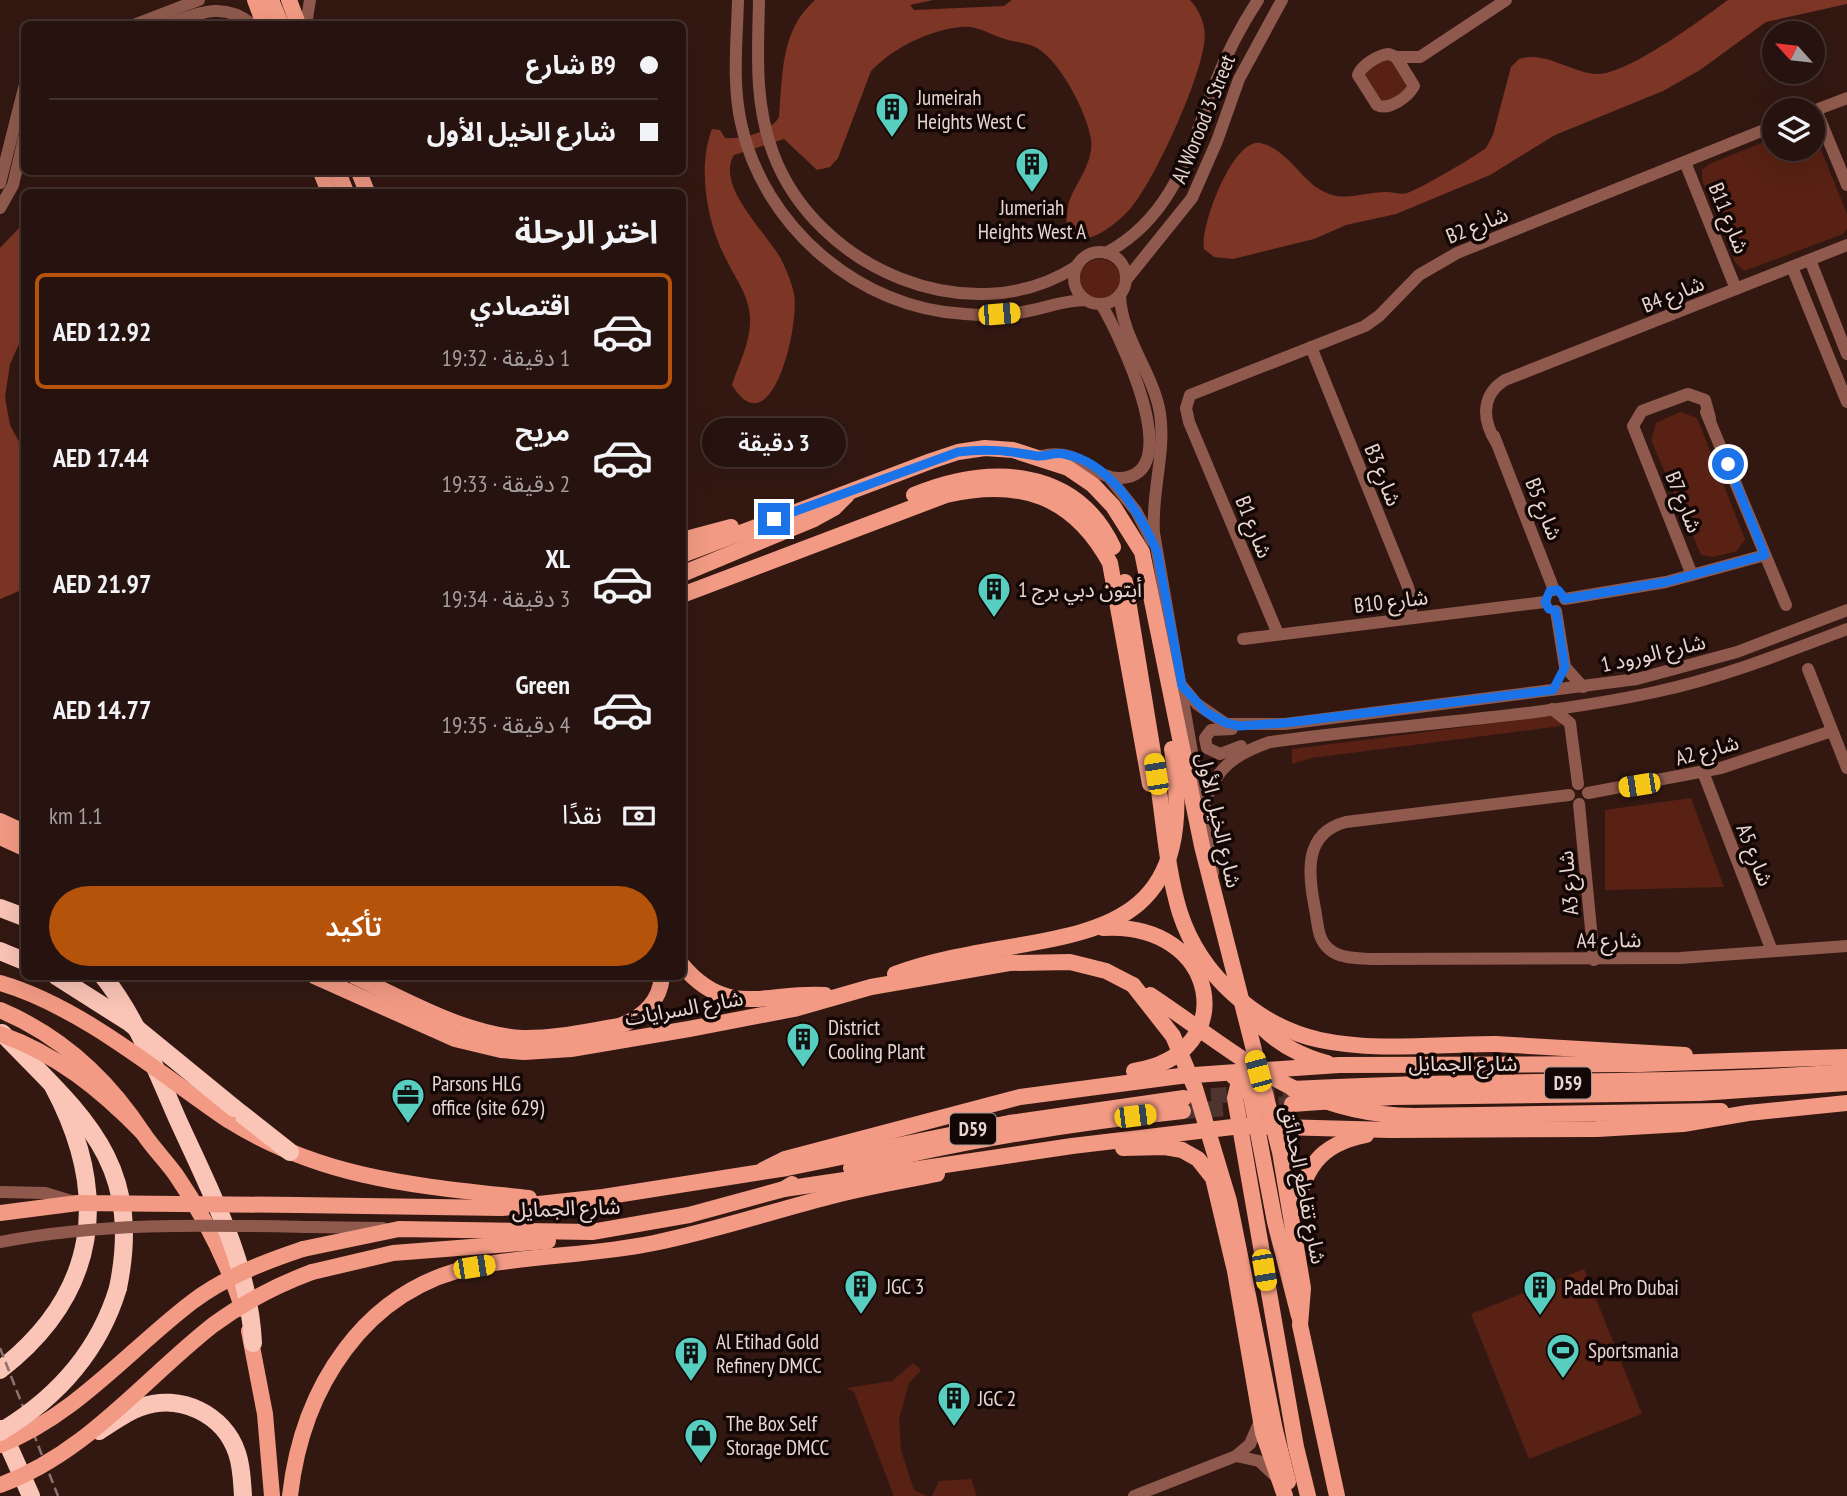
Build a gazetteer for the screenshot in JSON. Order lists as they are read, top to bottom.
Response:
{
  "streets": {
    "main road": [
      "شارع الخيل الأول",
      "شارع السرايات",
      "شارع الجمايل",
      "D59",
      "شارع تقاطع الحدائق"
    ],
    "street": [
      "Al Worood 3 Street",
      "B11 شارع",
      "B2 شارع",
      "B4 شارع",
      "B3 شارع",
      "B7 شارع",
      "B5 شارع",
      "B1 شارع",
      "B10 شارع",
      "شارع الورود 1",
      "A2 شارع",
      "A5 شارع",
      "A3 شارع",
      "A4 شارع"
    ]
  },
  "crossings": [
    ["B11 شارع", "B2 شارع"],
    ["B11 شارع", "B4 شارع"],
    ["B2 شارع", "B3 شارع"],
    ["B2 شارع", "B1 شارع"],
    ["B4 شارع", "B5 شارع"],
    ["B3 شارع", "B10 شارع"],
    ["B5 شارع", "B10 شارع"],
    ["B1 شارع", "B10 شارع"],
    ["شارع الورود 1", "شارع الخيل الأول"],
    ["A2 شارع", "A5 شارع"],
    ["شارع الخيل الأول", "شارع تقاطع الحدائق"],
    ["A5 شارع", "A4 شارع"],
    ["A3 شارع", "A4 شارع"]
  ],
  "places": {
    "building": [
      "Jumeirah Heights West C",
      "Jumeriah Heights West A",
      "أبتون دبي برج 1",
      "District Cooling Plant",
      "JGC 3",
      "Padel Pro Dubai",
      "Al Etihad Gold Refinery DMCC",
      "JGC 2"
    ],
    "office": ["Parsons HLG office (site 629)"],
    "sports": ["Sportsmania"],
    "shop": ["The Box Self Storage DMCC"]
  },
  "north": "top left",
  "page": {
    "banner": ["B9 شارع", "شارع الخيل الأول"],
    "heading": "اختر الرحلة",
    "list": [
      {
        "name": "اقتصادي",
        "note": "1 دقيقة · 19:32",
        "value": "AED 12.92"
      },
      {
        "name": "مريح",
        "note": "2 دقيقة · 19:33",
        "value": "AED 17.44"
      },
      {
        "name": "XL",
        "note": "3 دقيقة · 19:34",
        "value": "AED 21.97"
      },
      {
        "name": "Green",
        "note": "4 دقيقة · 19:35",
        "value": "AED 14.77"
      }
    ],
    "bubble": "3 دقيقة",
    "pay": ["نقدًا", "1.1 km"],
    "buttons": "تأكيد"
  }
}
